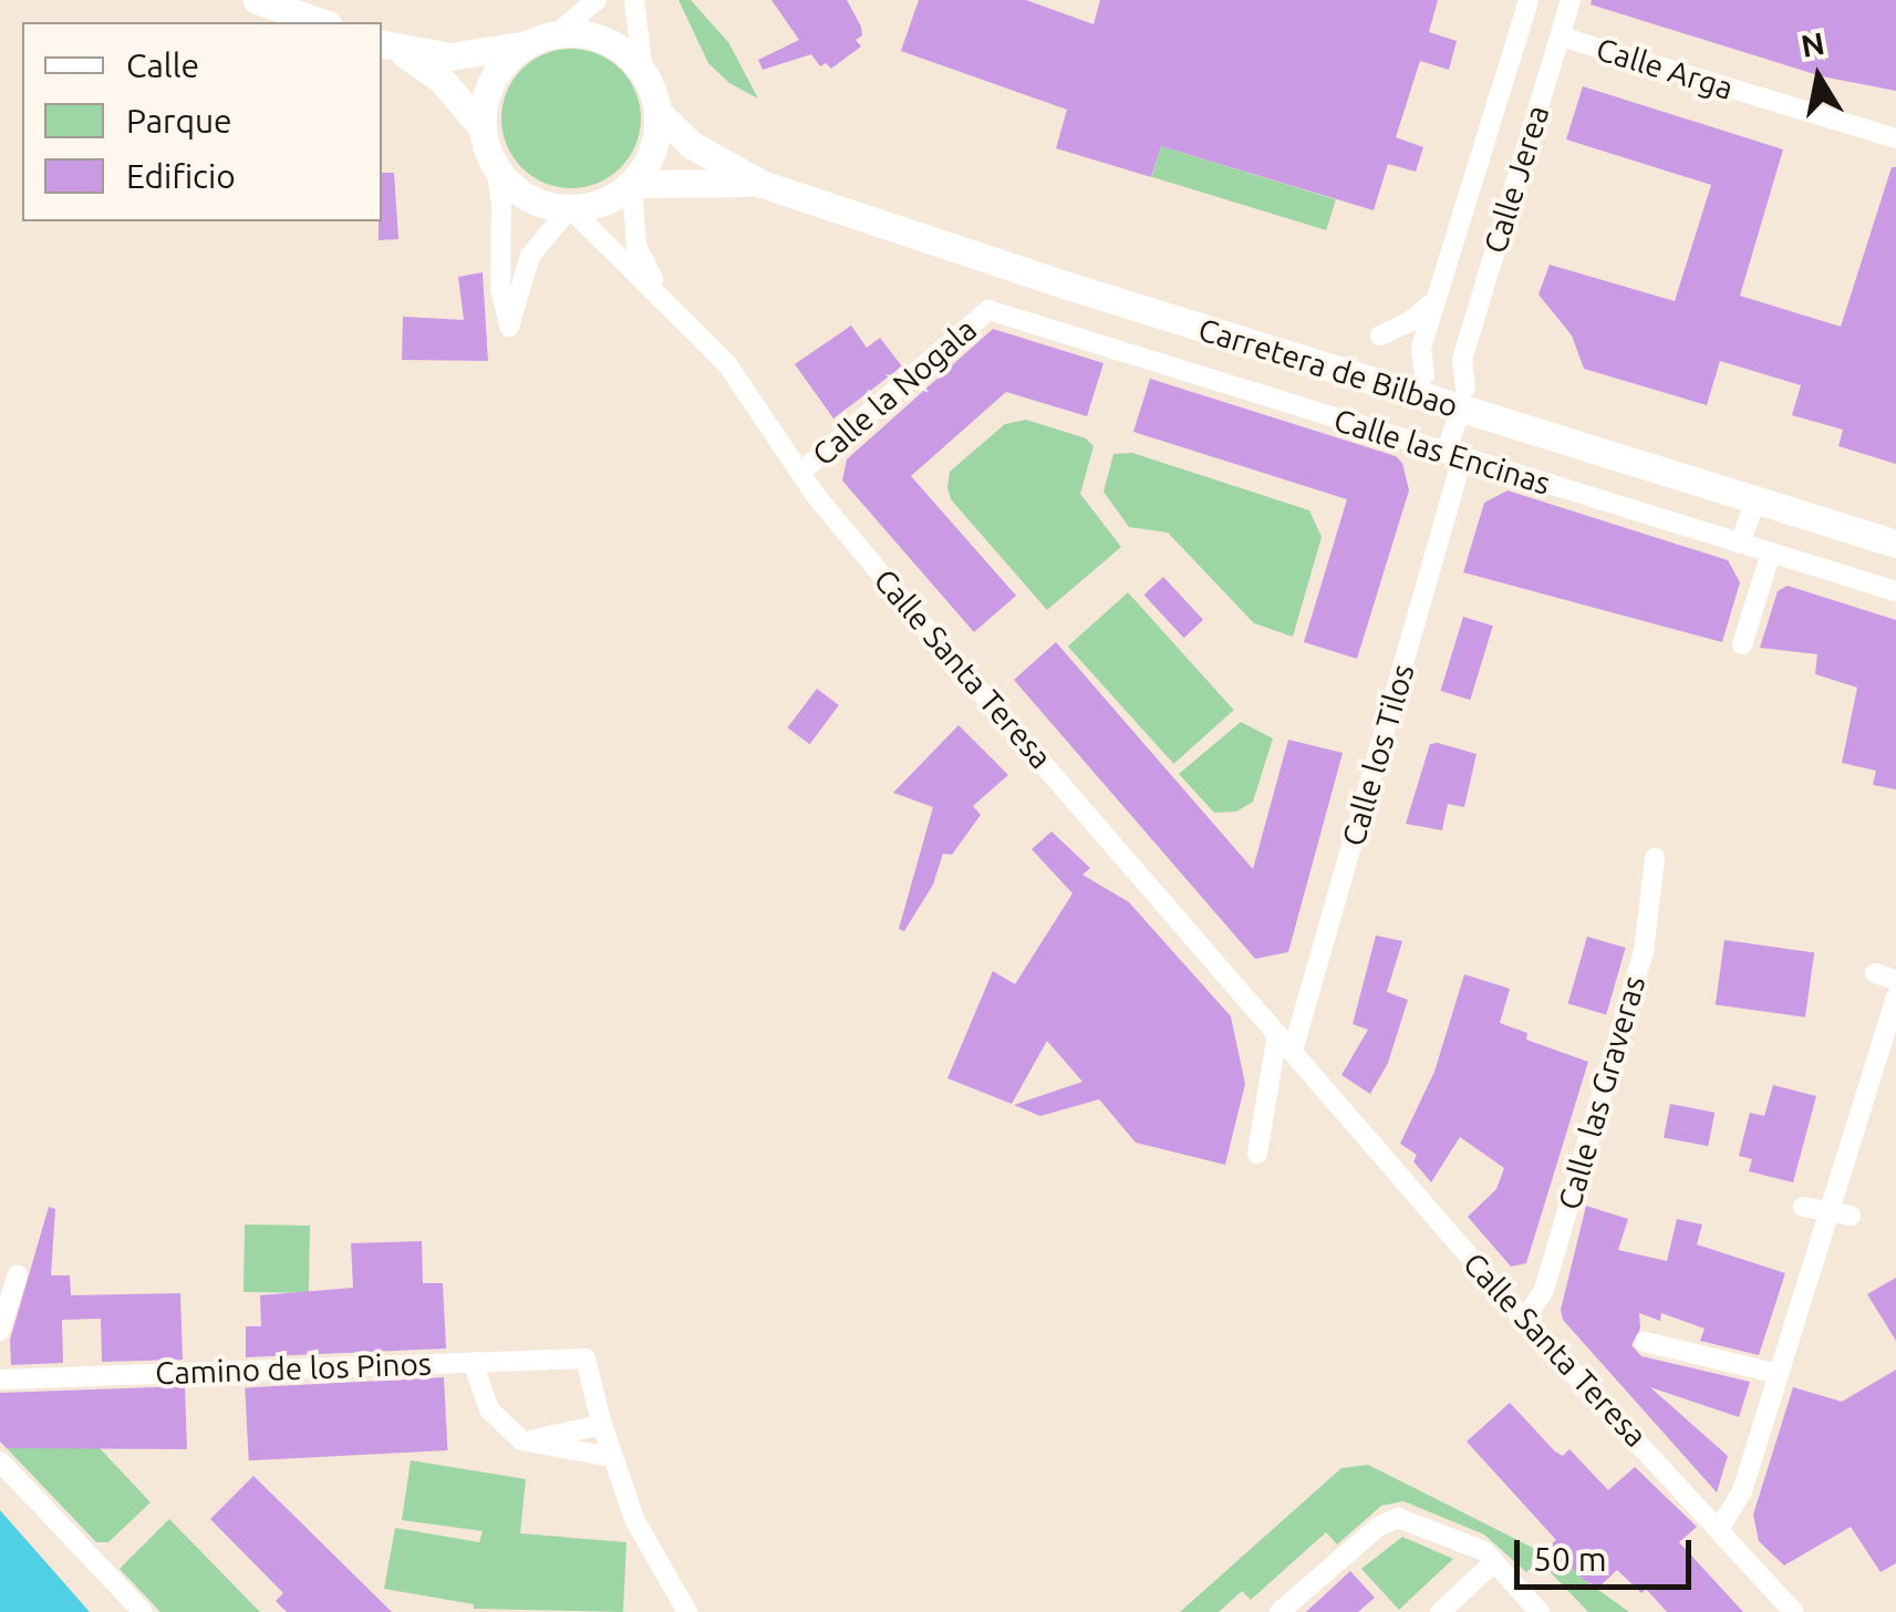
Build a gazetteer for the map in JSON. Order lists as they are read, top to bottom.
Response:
{
  "streets": {
    "main road": ["Carretera de Bilbao"],
    "street": [
      "Calle Arga",
      "Calle Jerea",
      "Calle la Nogala",
      "Calle las Encinas",
      "Calle Santa Teresa",
      "Calle los Tilos",
      "Calle las Graveras",
      "Camino de los Pinos"
    ]
  },
  "crossings": [
    ["Calle Arga", "Calle Jerea"],
    ["Calle Jerea", "Carretera de Bilbao"],
    ["Calle Jerea", "Calle los Tilos"],
    ["Carretera de Bilbao", "Calle los Tilos"],
    ["Calle la Nogala", "Calle las Encinas"],
    ["Calle la Nogala", "Calle Santa Teresa"],
    ["Calle las Encinas", "Calle los Tilos"],
    ["Calle Santa Teresa", "Calle los Tilos"],
    ["Calle Santa Teresa", "Calle las Graveras"]
  ],
  "legend": ["Calle", "Parque", "Edificio"],
  "scale_bar": "50 m",
  "north": "top"
}
